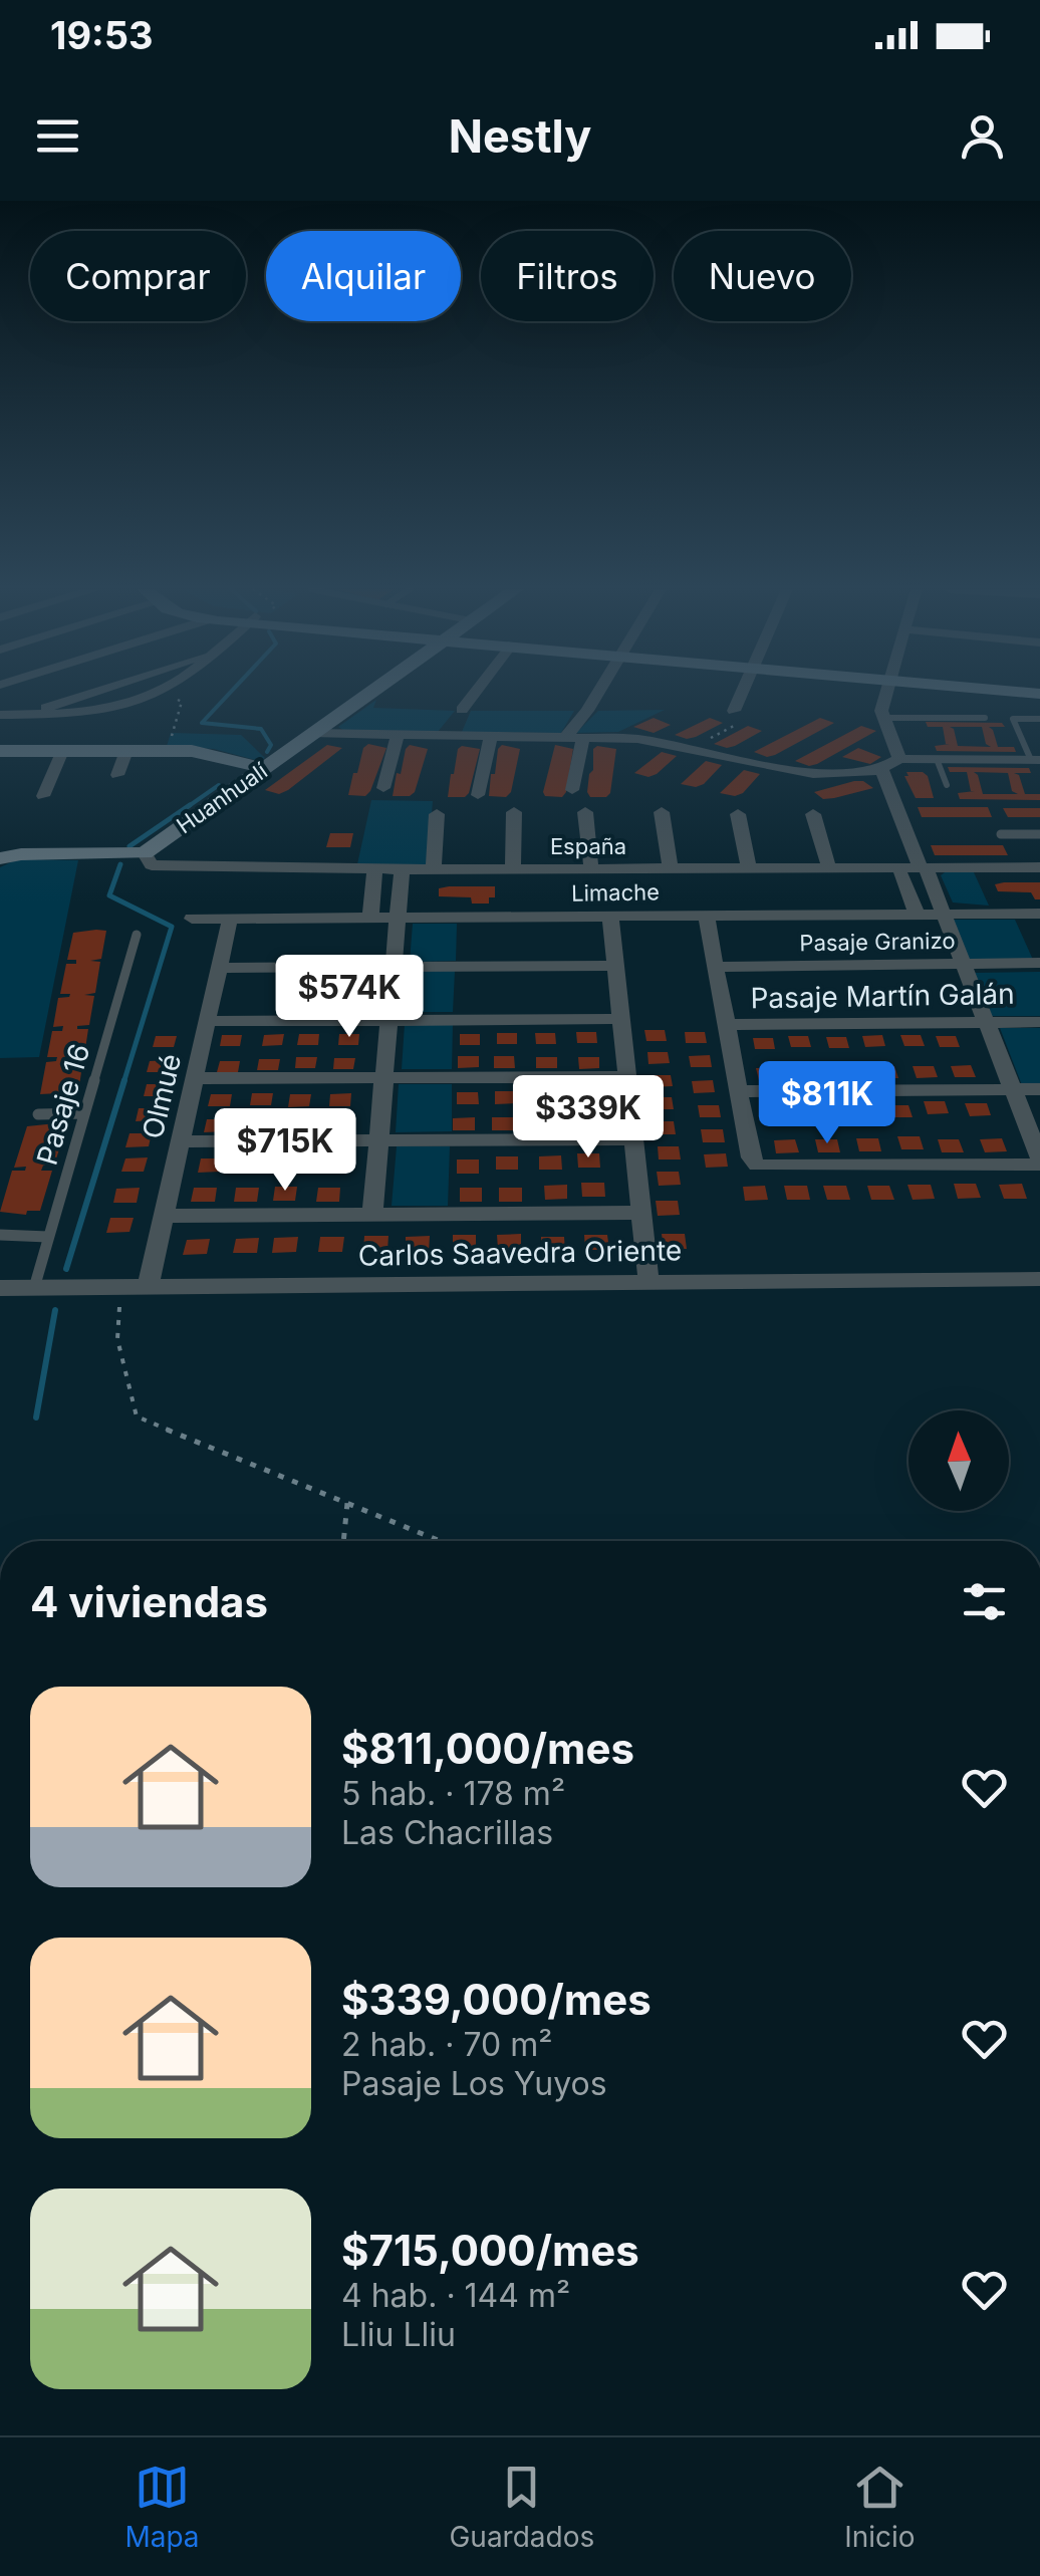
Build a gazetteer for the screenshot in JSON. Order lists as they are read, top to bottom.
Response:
{
  "streets": {
    "main road": ["Huanhualí"],
    "street": [
      "España",
      "Limache",
      "Pasaje Granizo",
      "Pasaje Martín Galán",
      "Olmué",
      "Carlos Saavedra Oriente"
    ],
    "lane": ["Pasaje 16"]
  },
  "crossings": [
    ["Huanhualí", "España"],
    ["Limache", "Olmué"],
    ["Olmué", "Carlos Saavedra Oriente"],
    ["Pasaje 16", "Carlos Saavedra Oriente"]
  ],
  "north": "top",
  "page": {
    "status": "19:53",
    "header": "Nestly",
    "chip": [
      "Comprar",
      "Alquilar",
      "Filtros",
      "Nuevo"
    ],
    "price": [
      "$574K",
      "$811K",
      "$339K",
      "$715K"
    ],
    "heading": "4 viviendas",
    "list": [
      {
        "name": "$811,000/mes",
        "note": "5 hab. · 178 m² · Las Chacrillas"
      },
      {
        "name": "$339,000/mes",
        "note": "2 hab. · 70 m² · Pasaje Los Yuyos"
      },
      {
        "name": "$715,000/mes",
        "note": "4 hab. · 144 m² · Lliu Lliu"
      }
    ],
    "tabs": ["Mapa", "Guardados", "Inicio"]
  }
}
